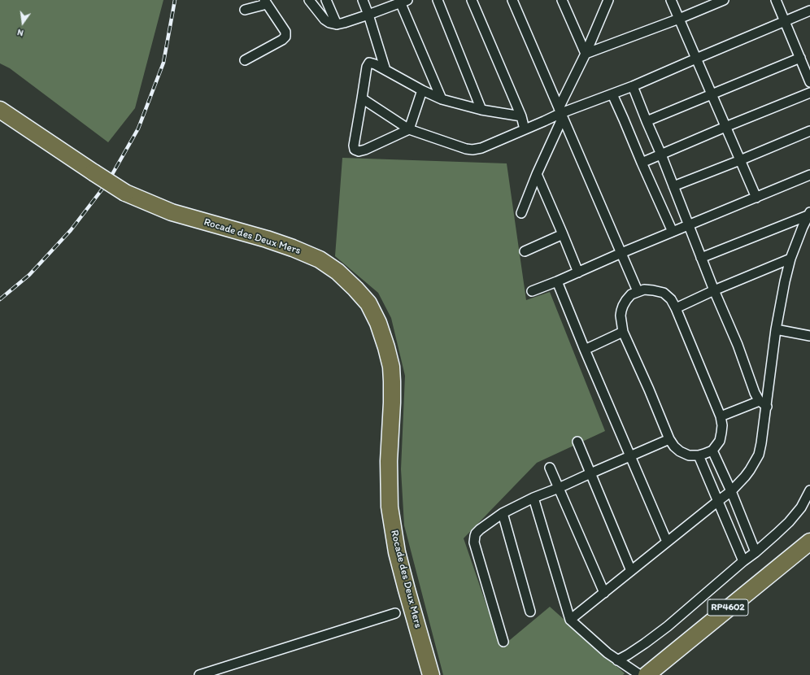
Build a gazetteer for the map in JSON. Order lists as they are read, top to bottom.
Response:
{
  "streets": {
    "highway": ["Rocade des Deux Mers", "RP4602"]
  },
  "north": "bottom"
}
